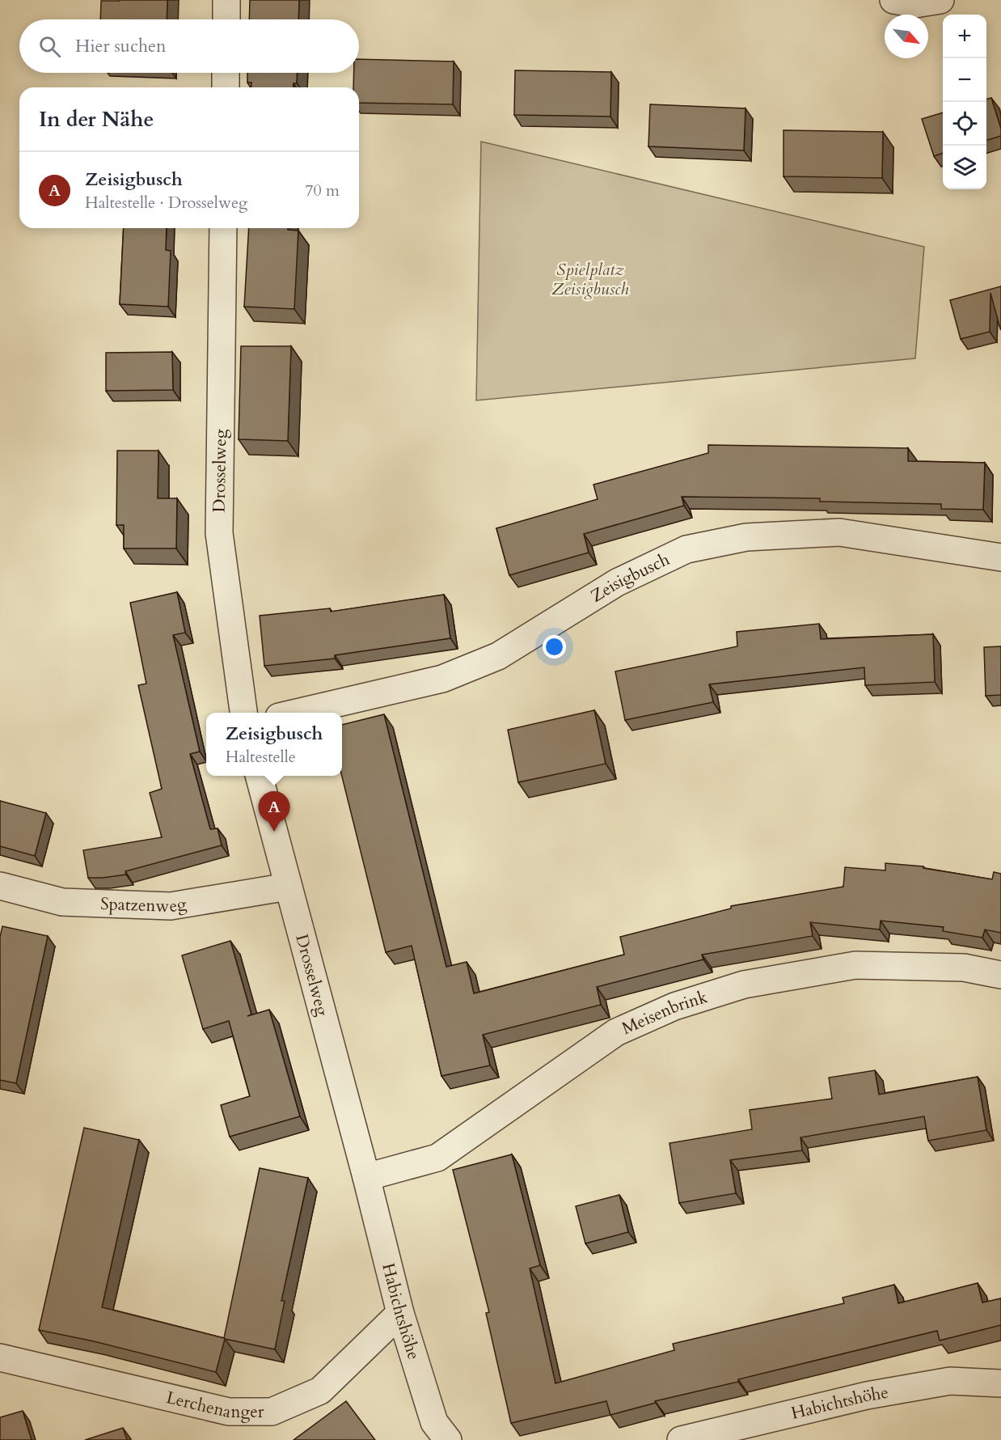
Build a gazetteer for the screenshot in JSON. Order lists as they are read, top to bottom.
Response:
{
  "streets": {
    "street": [
      "Drosselweg",
      "Zeisigbusch",
      "Spatzenweg",
      "Meisenbrink",
      "Habichtshöhe",
      "Lerchenanger"
    ]
  },
  "crossings": [
    ["Drosselweg", "Spatzenweg"],
    ["Drosselweg", "Meisenbrink"],
    ["Drosselweg", "Habichtshöhe"],
    ["Meisenbrink", "Habichtshöhe"],
    ["Habichtshöhe", "Lerchenanger"]
  ],
  "parks": ["Spielplatz Zeisigbusch"],
  "north": "bottom right",
  "page": {
    "map_buttons": ["+", "−"],
    "search": "Hier suchen",
    "heading": "In der Nähe",
    "list": [
      {
        "mark": "A",
        "name": "Zeisigbusch",
        "note": "Haltestelle · Drosselweg",
        "value": "70 m"
      }
    ],
    "popup": ["Zeisigbusch", "Haltestelle"],
    "pins": "A"
  }
}
